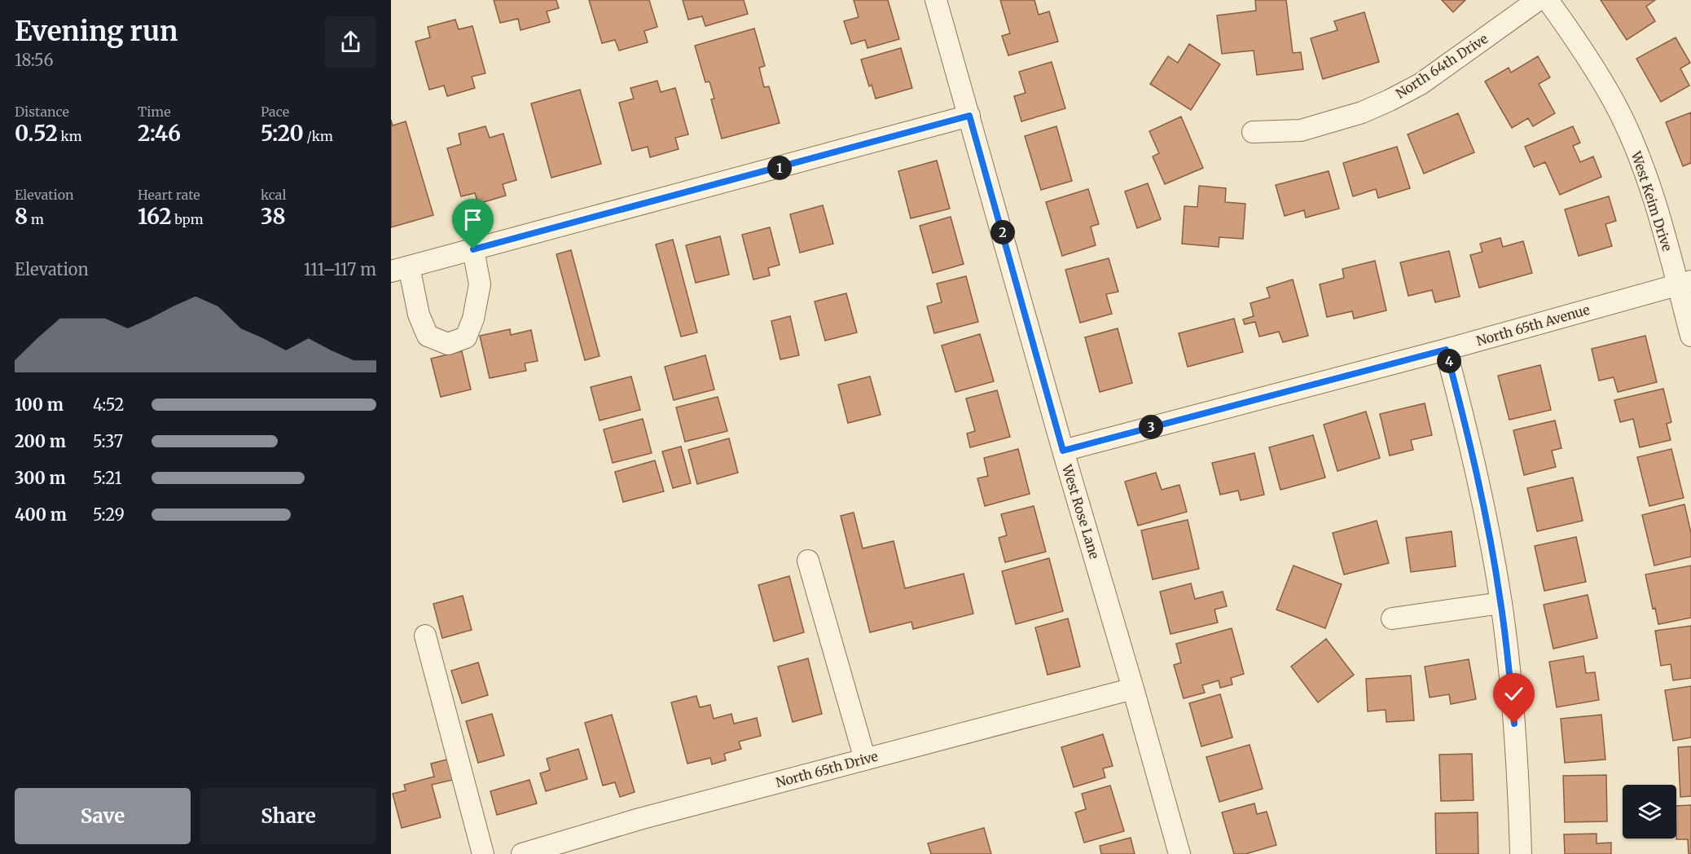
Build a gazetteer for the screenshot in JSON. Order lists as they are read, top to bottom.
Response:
{
  "streets": {
    "street": [
      "North 64th Drive",
      "West Keim Drive",
      "North 65th Avenue",
      "West Rose Lane",
      "North 65th Drive"
    ]
  },
  "crossings": [
    ["West Keim Drive", "North 65th Avenue"],
    ["North 65th Avenue", "West Rose Lane"],
    ["West Rose Lane", "North 65th Drive"]
  ],
  "page": {
    "heading": ["Evening run", "18:56"],
    "stats": [
      ["Distance", "0.52 km"],
      ["Time", "2:46"],
      ["Pace", "5:20 /km"],
      ["Elevation", "8 m"],
      ["Heart rate", "162 bpm"],
      ["kcal", "38"]
    ],
    "pins": [
      "1",
      "2",
      "4",
      "3"
    ],
    "chart": ["Elevation", "111–117 m"],
    "list": [
      {
        "name": "100 m",
        "note": "4:52"
      },
      {
        "name": "200 m",
        "note": "5:37"
      },
      {
        "name": "300 m",
        "note": "5:21"
      },
      {
        "name": "400 m",
        "note": "5:29"
      }
    ],
    "buttons": ["Save", "Share"]
  }
}
